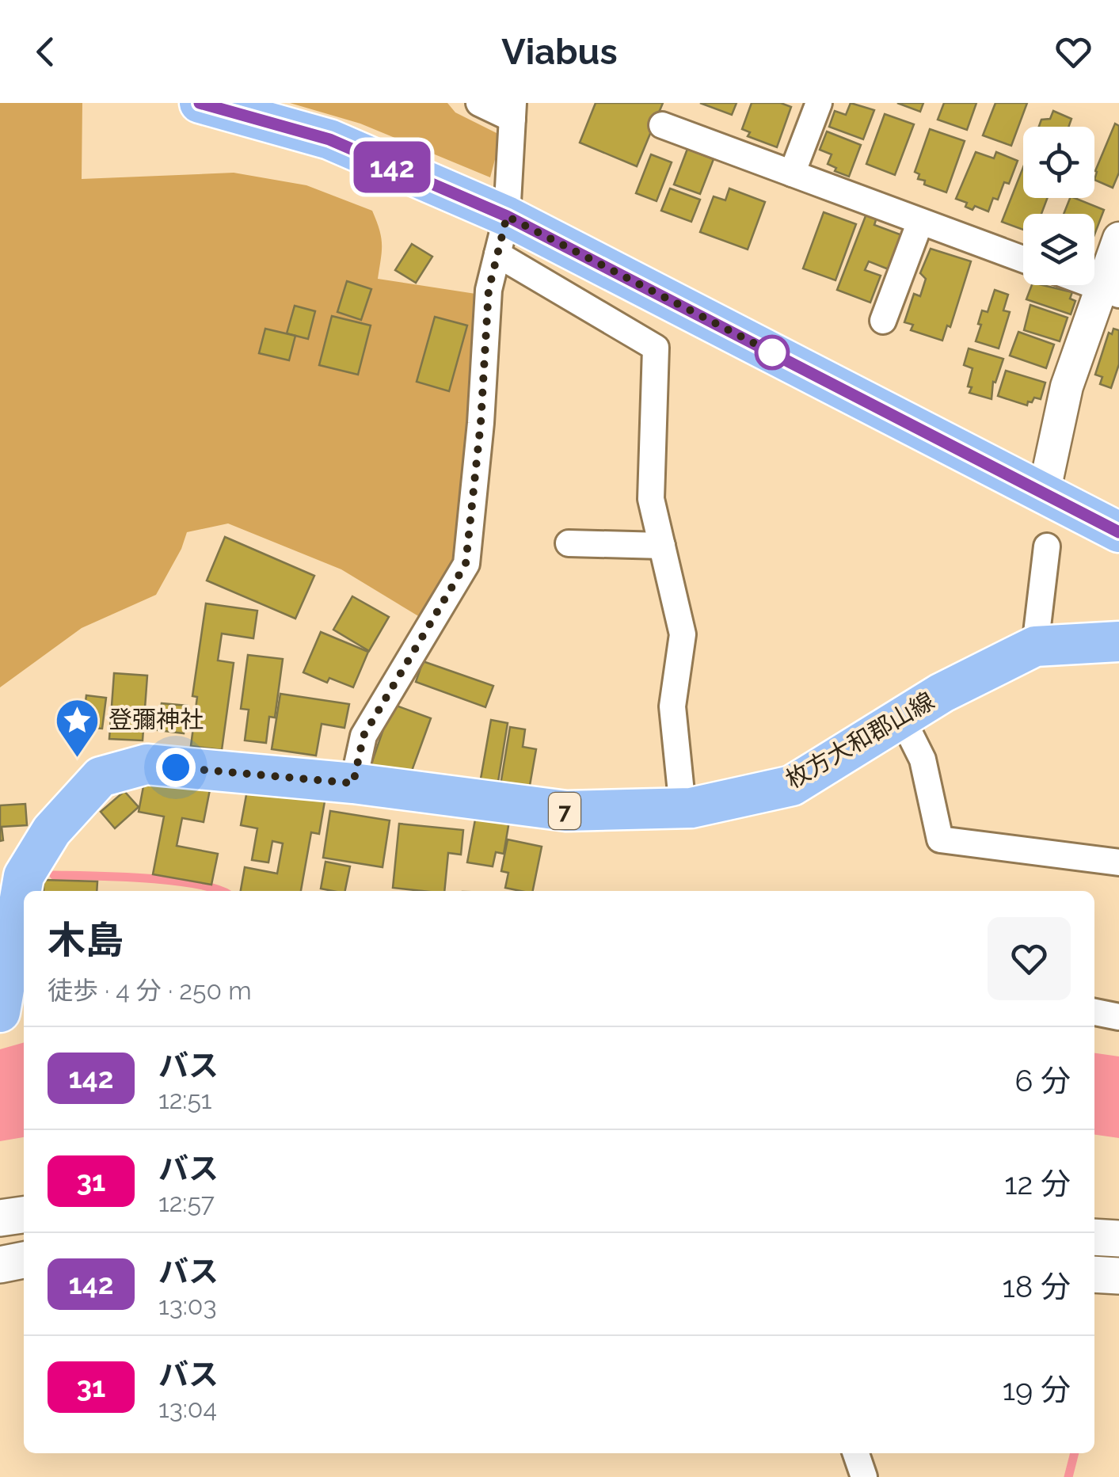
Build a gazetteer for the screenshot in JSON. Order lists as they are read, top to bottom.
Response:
{
  "streets": {
    "main road": ["枚方大和郡山線", "7"]
  },
  "places": {
    "place": ["登彌神社"]
  },
  "lines": ["bus line 142"],
  "page": {
    "header": "Viabus",
    "on_map": "142",
    "heading": ["木島", "徒歩 · 4 分 · 250 m"],
    "list": [
      {
        "mark": "142",
        "name": "バス",
        "note": "12:51",
        "value": "6 分"
      },
      {
        "mark": "31",
        "name": "バス",
        "note": "12:57",
        "value": "12 分"
      },
      {
        "mark": "142",
        "name": "バス",
        "note": "13:03",
        "value": "18 分"
      },
      {
        "mark": "31",
        "name": "バス",
        "note": "13:04",
        "value": "19 分"
      }
    ]
  }
}
